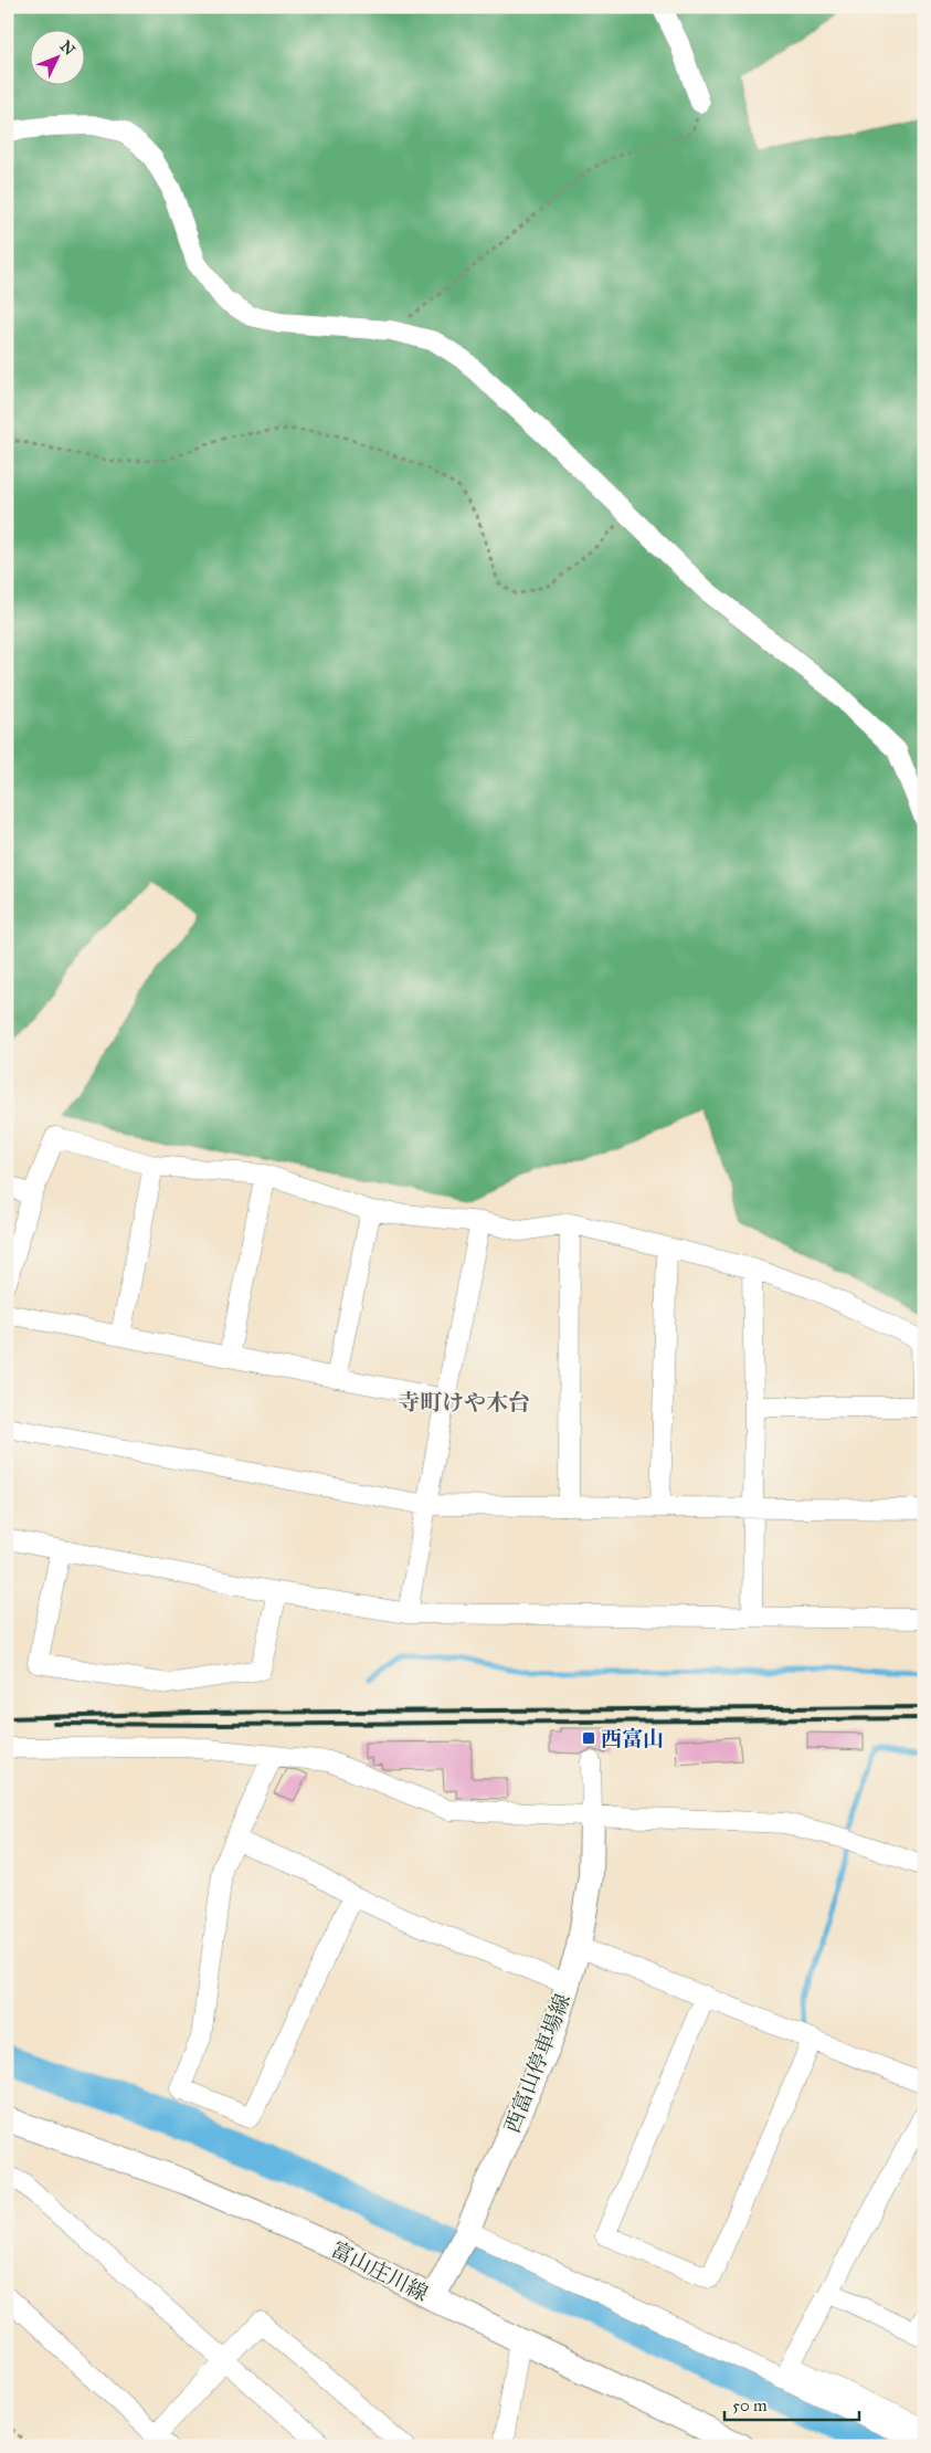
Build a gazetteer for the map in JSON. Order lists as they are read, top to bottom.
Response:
{
  "streets": {
    "main road": ["西富山停車場線", "富山庄川線"]
  },
  "crossings": [
    ["西富山停車場線", "富山庄川線"]
  ],
  "districts": ["寺町けや木台"],
  "places": {
    "transit": ["西富山"]
  },
  "scale_bar": "50 m",
  "north": "top right"
}
